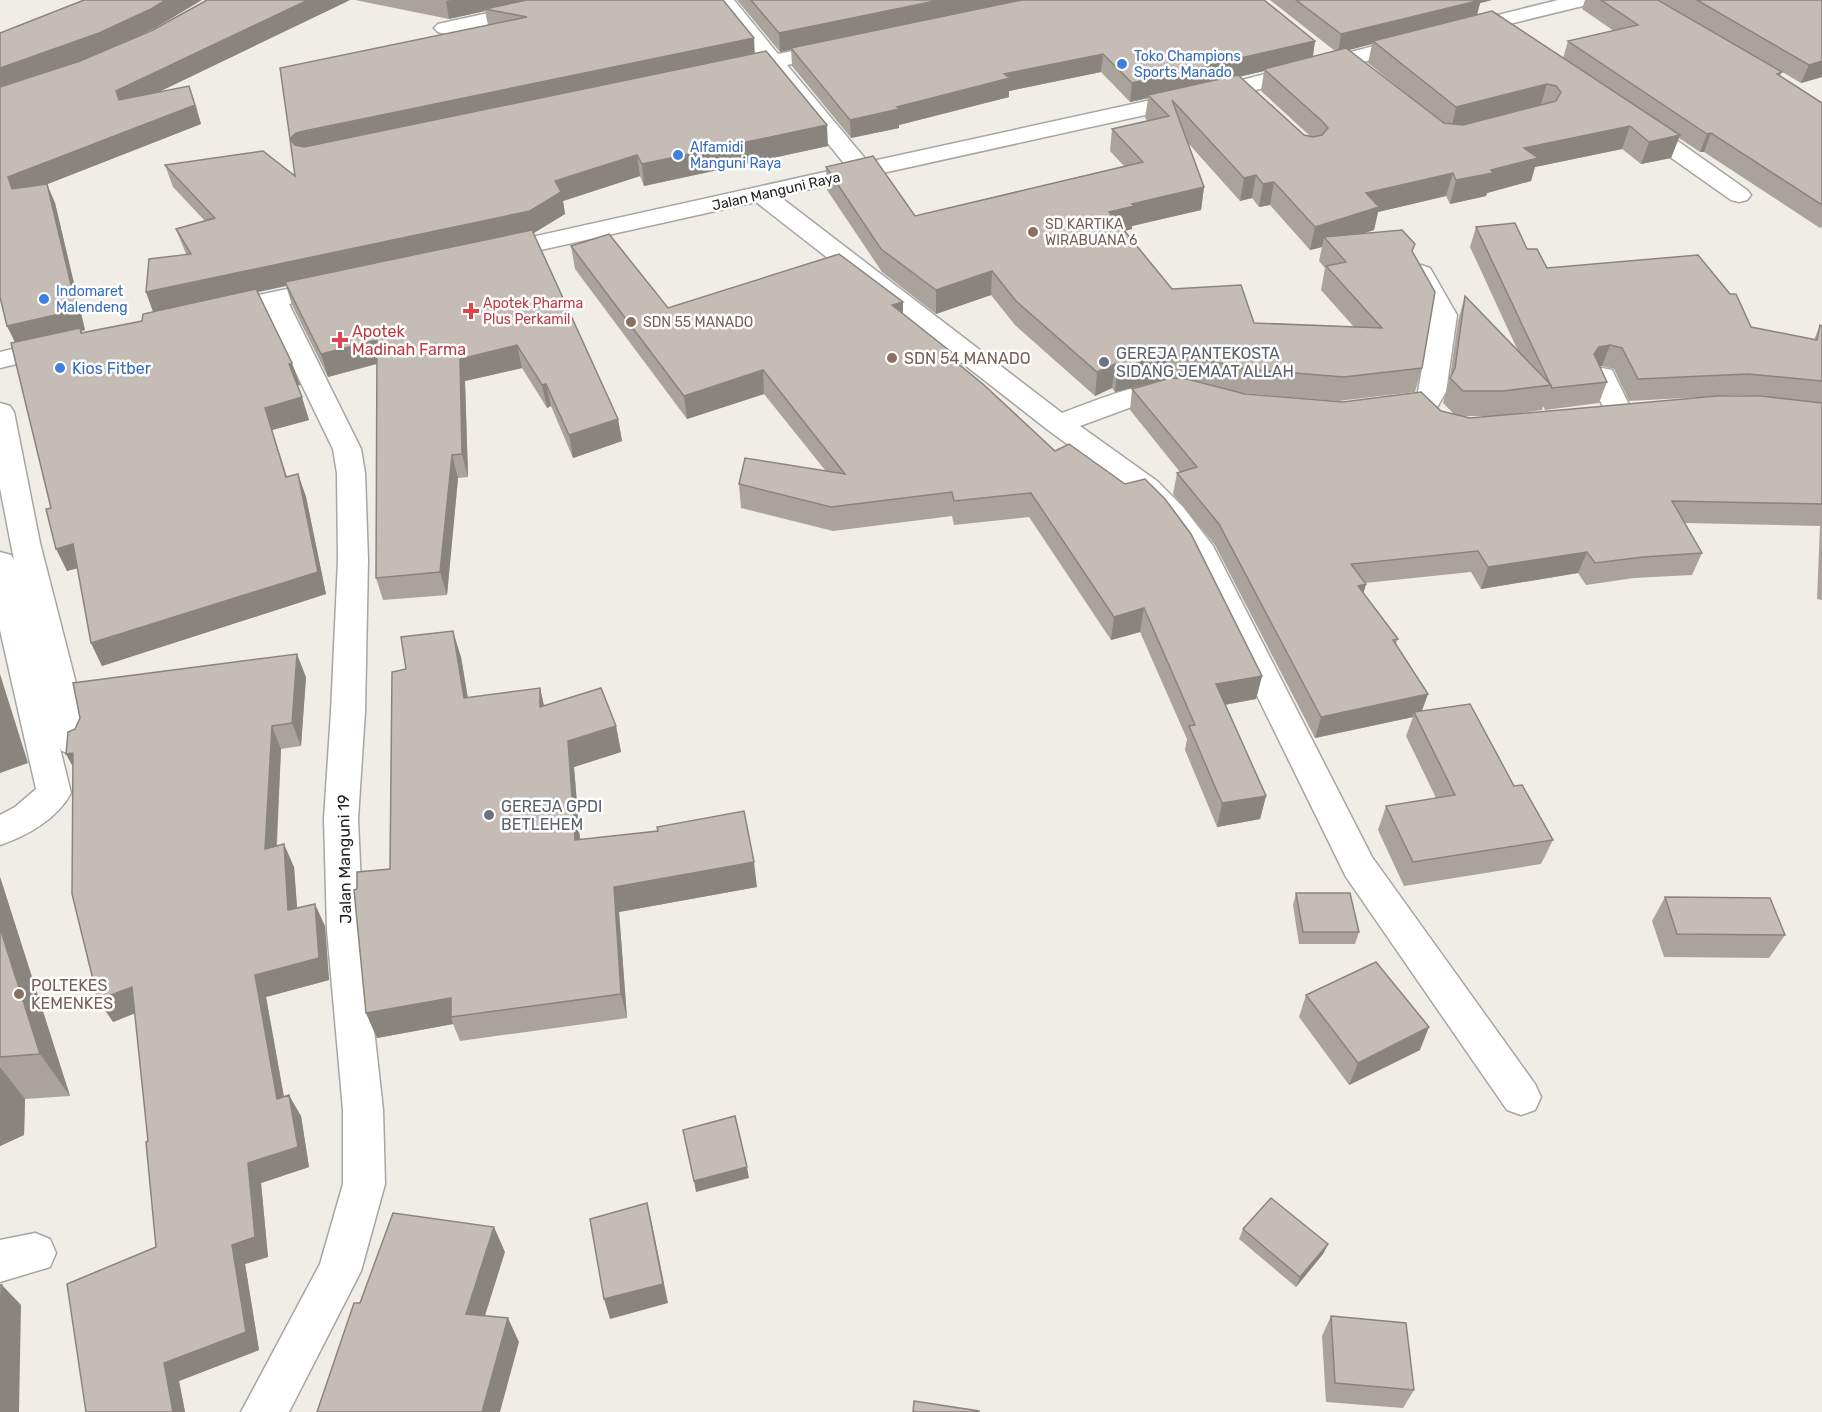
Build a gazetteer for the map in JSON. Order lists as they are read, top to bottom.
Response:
{
  "streets": {
    "street": ["Jalan Manguni Raya", "Jalan Manguni 19"]
  },
  "places": {
    "other": [
      "Toko Champions Sports Manado",
      "Alfamidi Manguni Raya",
      "SD KARTIKA WIRABUANA 6",
      "Indomaret Malendeng",
      "SDN 55 MANADO",
      "SDN 54 MANADO",
      "GEREJA PANTEKOSTA SIDANG JEMAAT ALLAH",
      "Kios Fitber",
      "GEREJA GPDI BETLEHEM",
      "POLTEKES KEMENKES"
    ],
    "health": ["Apotek Pharma Plus Perkamil", "Apotek Madinah Farma"]
  }
}
